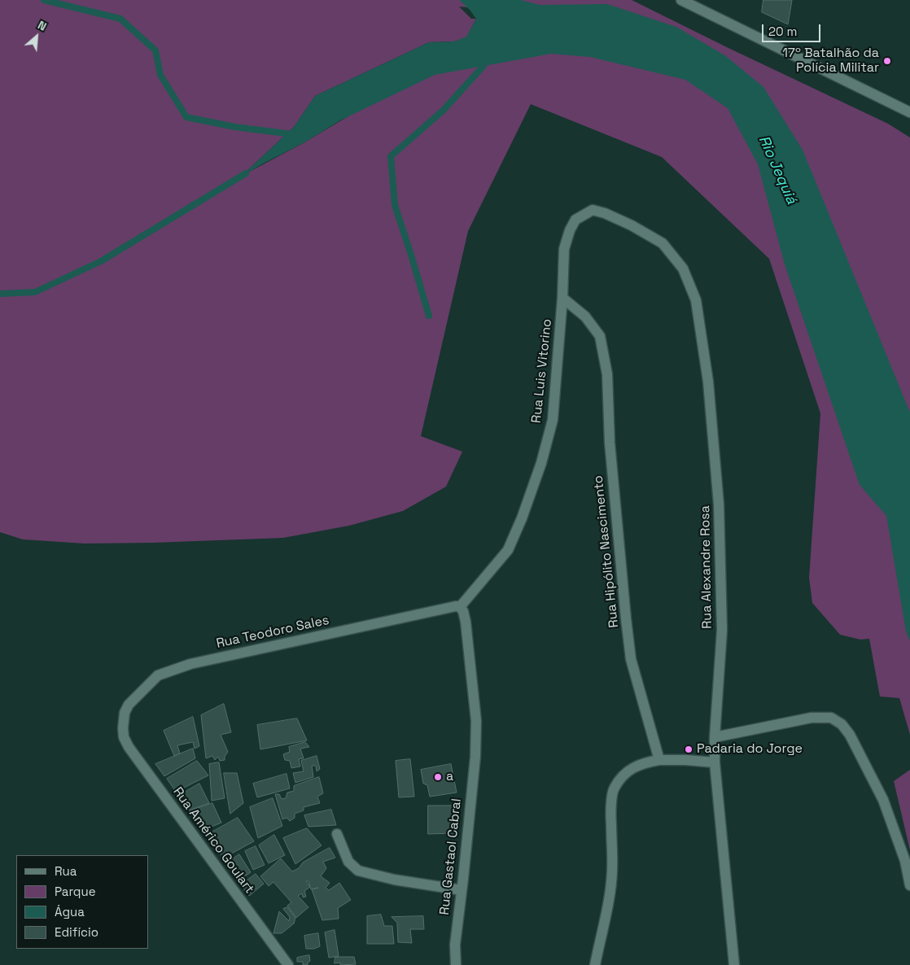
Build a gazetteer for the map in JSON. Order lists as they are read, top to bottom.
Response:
{
  "streets": {
    "street": [
      "Rua Luis Vitorino",
      "Rua Hipólito Nascimento",
      "Rua Alexandre Rosa",
      "Rua Teodoro Sales",
      "Rua Américo Goulart",
      "Rua Gastaol Cabral"
    ]
  },
  "crossings": [
    ["Rua Luis Vitorino", "Rua Hipólito Nascimento"],
    ["Rua Luis Vitorino", "Rua Alexandre Rosa"],
    ["Rua Luis Vitorino", "Rua Teodoro Sales"],
    ["Rua Luis Vitorino", "Rua Gastaol Cabral"],
    ["Rua Teodoro Sales", "Rua Américo Goulart"],
    ["Rua Teodoro Sales", "Rua Gastaol Cabral"]
  ],
  "water": ["Rio Jequiá"],
  "places": ["17º Batalhão da Polícia Militar", "Padaria do Jorge", "a"],
  "legend": [
    "Rua",
    "Parque",
    "Água",
    "Edifício"
  ],
  "scale_bar": "20 m",
  "north": "top right"
}
